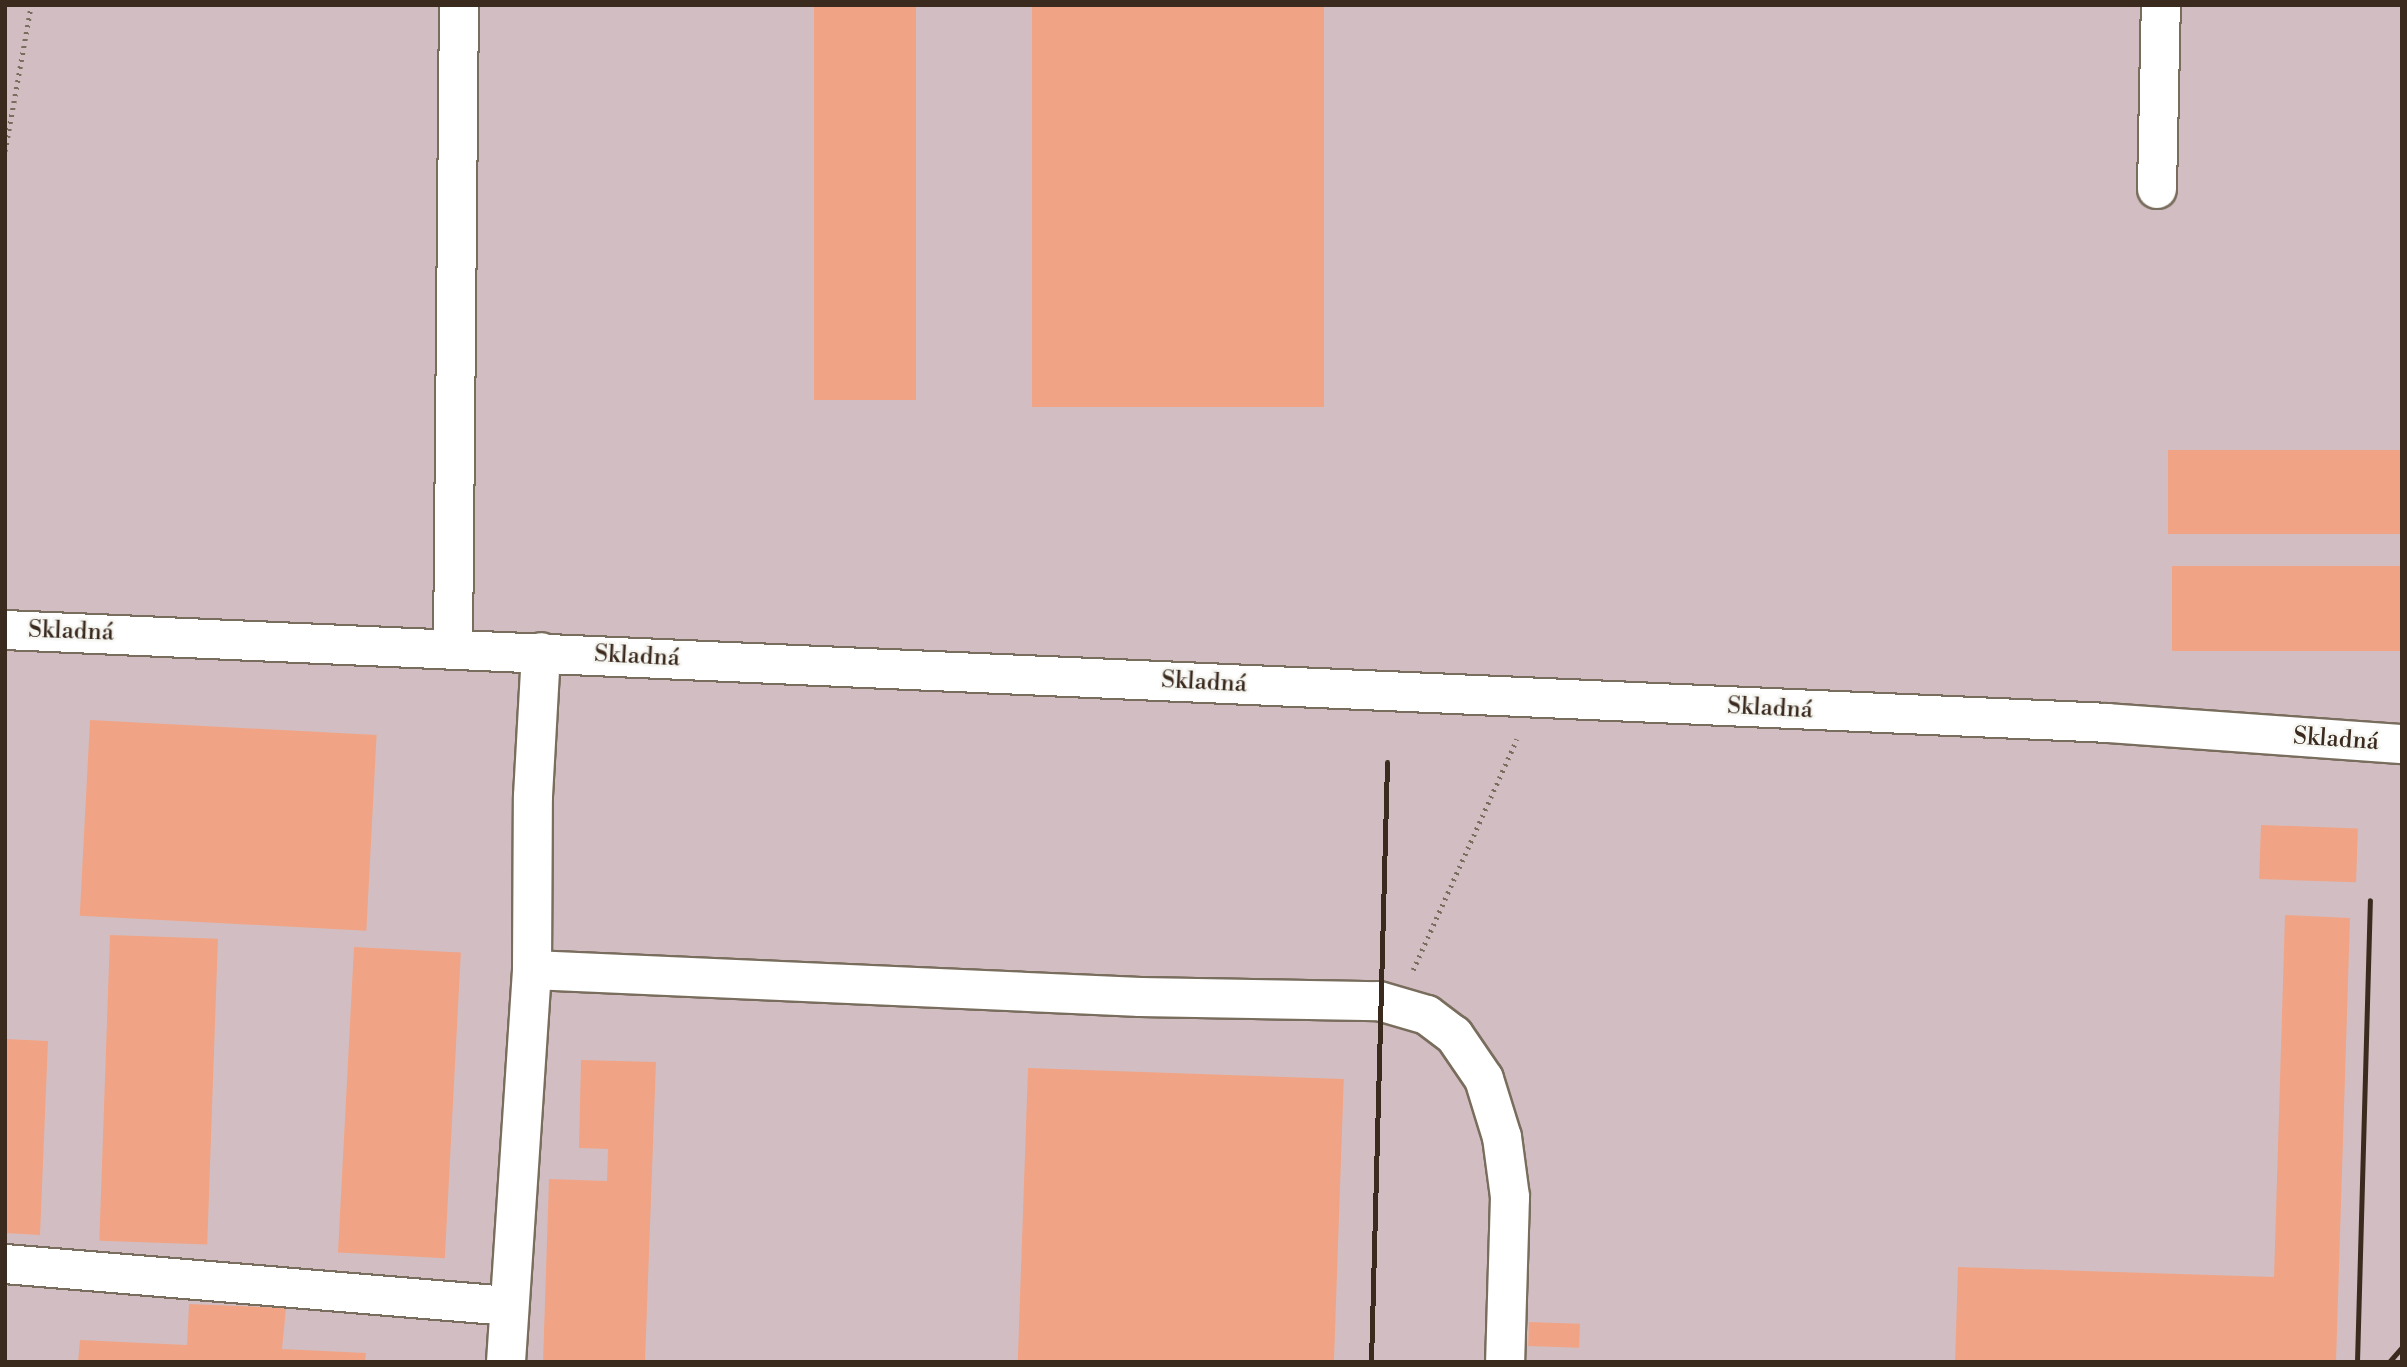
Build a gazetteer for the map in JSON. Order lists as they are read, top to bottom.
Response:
{
  "streets": {
    "lane": ["Skladná"]
  }
}
